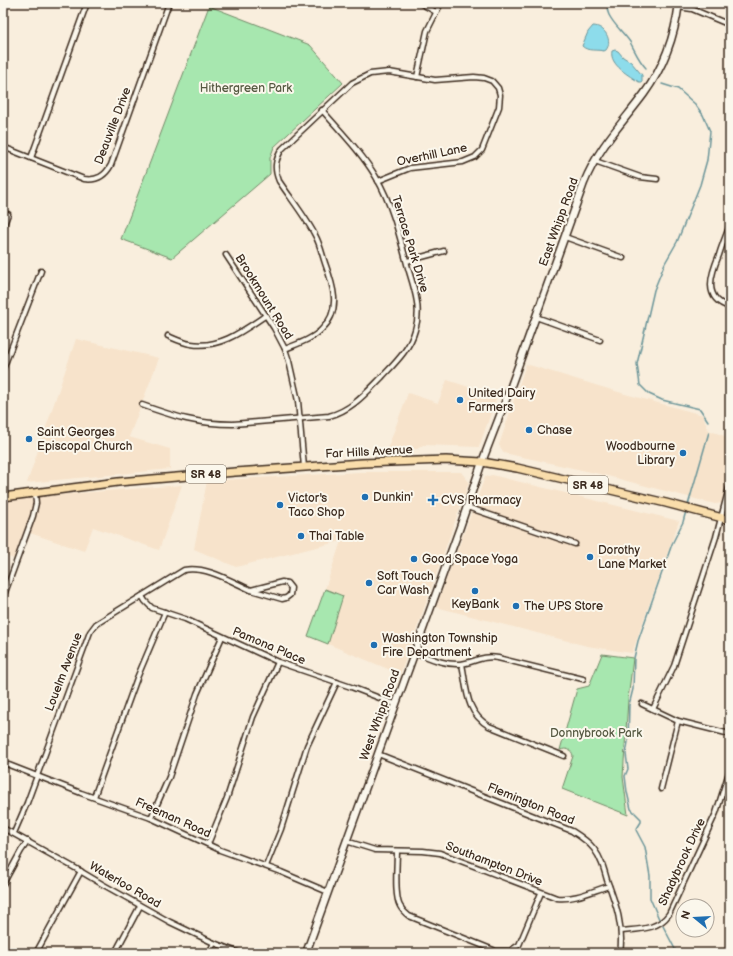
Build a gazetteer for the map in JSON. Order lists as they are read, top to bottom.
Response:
{
  "streets": {
    "main road": ["Far Hills Avenue", "SR 48"],
    "street": [
      "Deauville Drive",
      "Overhill Lane",
      "East Whipp Road",
      "Terrace Park Drive",
      "Brookmount Road",
      "Pamona Place",
      "Louelm Avenue",
      "West Whipp Road",
      "Flemington Road",
      "Freeman Road",
      "Shadybrook Drive",
      "Southampton Drive",
      "Waterloo Road"
    ]
  },
  "crossings": [
    ["Overhill Lane", "Terrace Park Drive"],
    ["Overhill Lane", "Brookmount Road"],
    ["East Whipp Road", "Far Hills Avenue"],
    ["East Whipp Road", "West Whipp Road"],
    ["Terrace Park Drive", "Brookmount Road"],
    ["Brookmount Road", "Far Hills Avenue"],
    ["Far Hills Avenue", "West Whipp Road"],
    ["Pamona Place", "Louelm Avenue"],
    ["Pamona Place", "West Whipp Road"],
    ["Louelm Avenue", "Freeman Road"],
    ["Louelm Avenue", "Waterloo Road"],
    ["West Whipp Road", "Flemington Road"],
    ["West Whipp Road", "Freeman Road"],
    ["West Whipp Road", "Southampton Drive"],
    ["Flemington Road", "Shadybrook Drive"],
    ["Flemington Road", "Southampton Drive"]
  ],
  "parks": ["Hithergreen Park", "Donnybrook Park"],
  "places": {
    "other": [
      "United Dairy Farmers",
      "Chase",
      "Saint Georges Episcopal Church",
      "Woodbourne Library",
      "Dunkin'",
      "Victor's Taco Shop",
      "Thai Table",
      "Dorothy Lane Market",
      "Good Space Yoga",
      "Soft Touch Car Wash",
      "KeyBank",
      "The UPS Store",
      "Washington Township Fire Department"
    ],
    "health": ["CVS Pharmacy"]
  },
  "north": "left"
}
